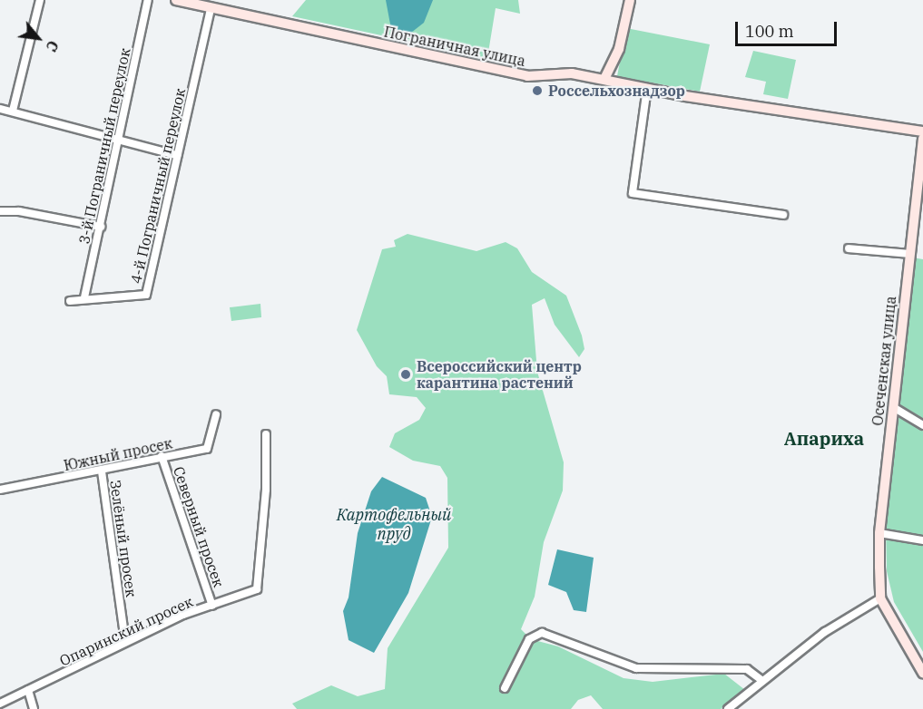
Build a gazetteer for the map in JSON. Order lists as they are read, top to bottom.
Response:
{
  "streets": {
    "street": [
      "Пограничная улица",
      "3-й Пограничный переулок",
      "4-й Пограничный переулок",
      "Осеченская улица",
      "Южный просек",
      "Северный просек",
      "Зелёный просек",
      "Опаринский просек"
    ]
  },
  "crossings": [
    ["Пограничная улица", "4-й Пограничный переулок"],
    ["3-й Пограничный переулок", "4-й Пограничный переулок"],
    ["Южный просек", "Северный просек"],
    ["Южный просек", "Зелёный просек"],
    ["Северный просек", "Опаринский просек"],
    ["Зелёный просек", "Опаринский просек"]
  ],
  "districts": ["Апариха"],
  "water": ["Картофельный пруд"],
  "places": ["Россельхознадзор", "Всероссийский центр карантина растений"],
  "scale_bar": "100 m",
  "north": "bottom right"
}
